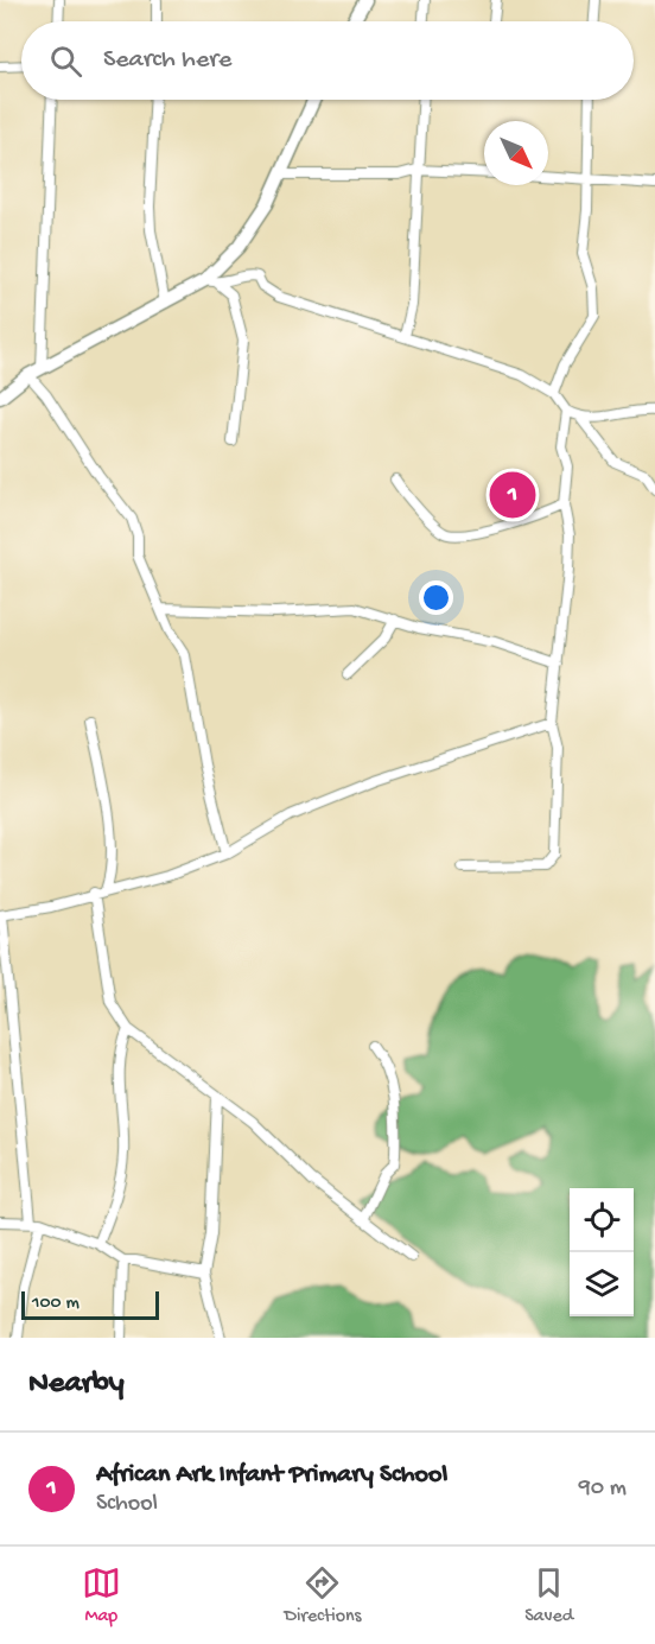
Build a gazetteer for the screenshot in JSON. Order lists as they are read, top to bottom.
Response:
{
  "scale_bar": "100 m",
  "north": "bottom right",
  "page": {
    "search": "Search here",
    "pins": "1",
    "scale": "100 m",
    "heading": "Nearby",
    "list": [
      {
        "mark": "1",
        "name": "African Ark Infant Primary School",
        "note": "School",
        "value": "90 m"
      }
    ],
    "nav": ["Map", "Directions", "Saved"]
  }
}
